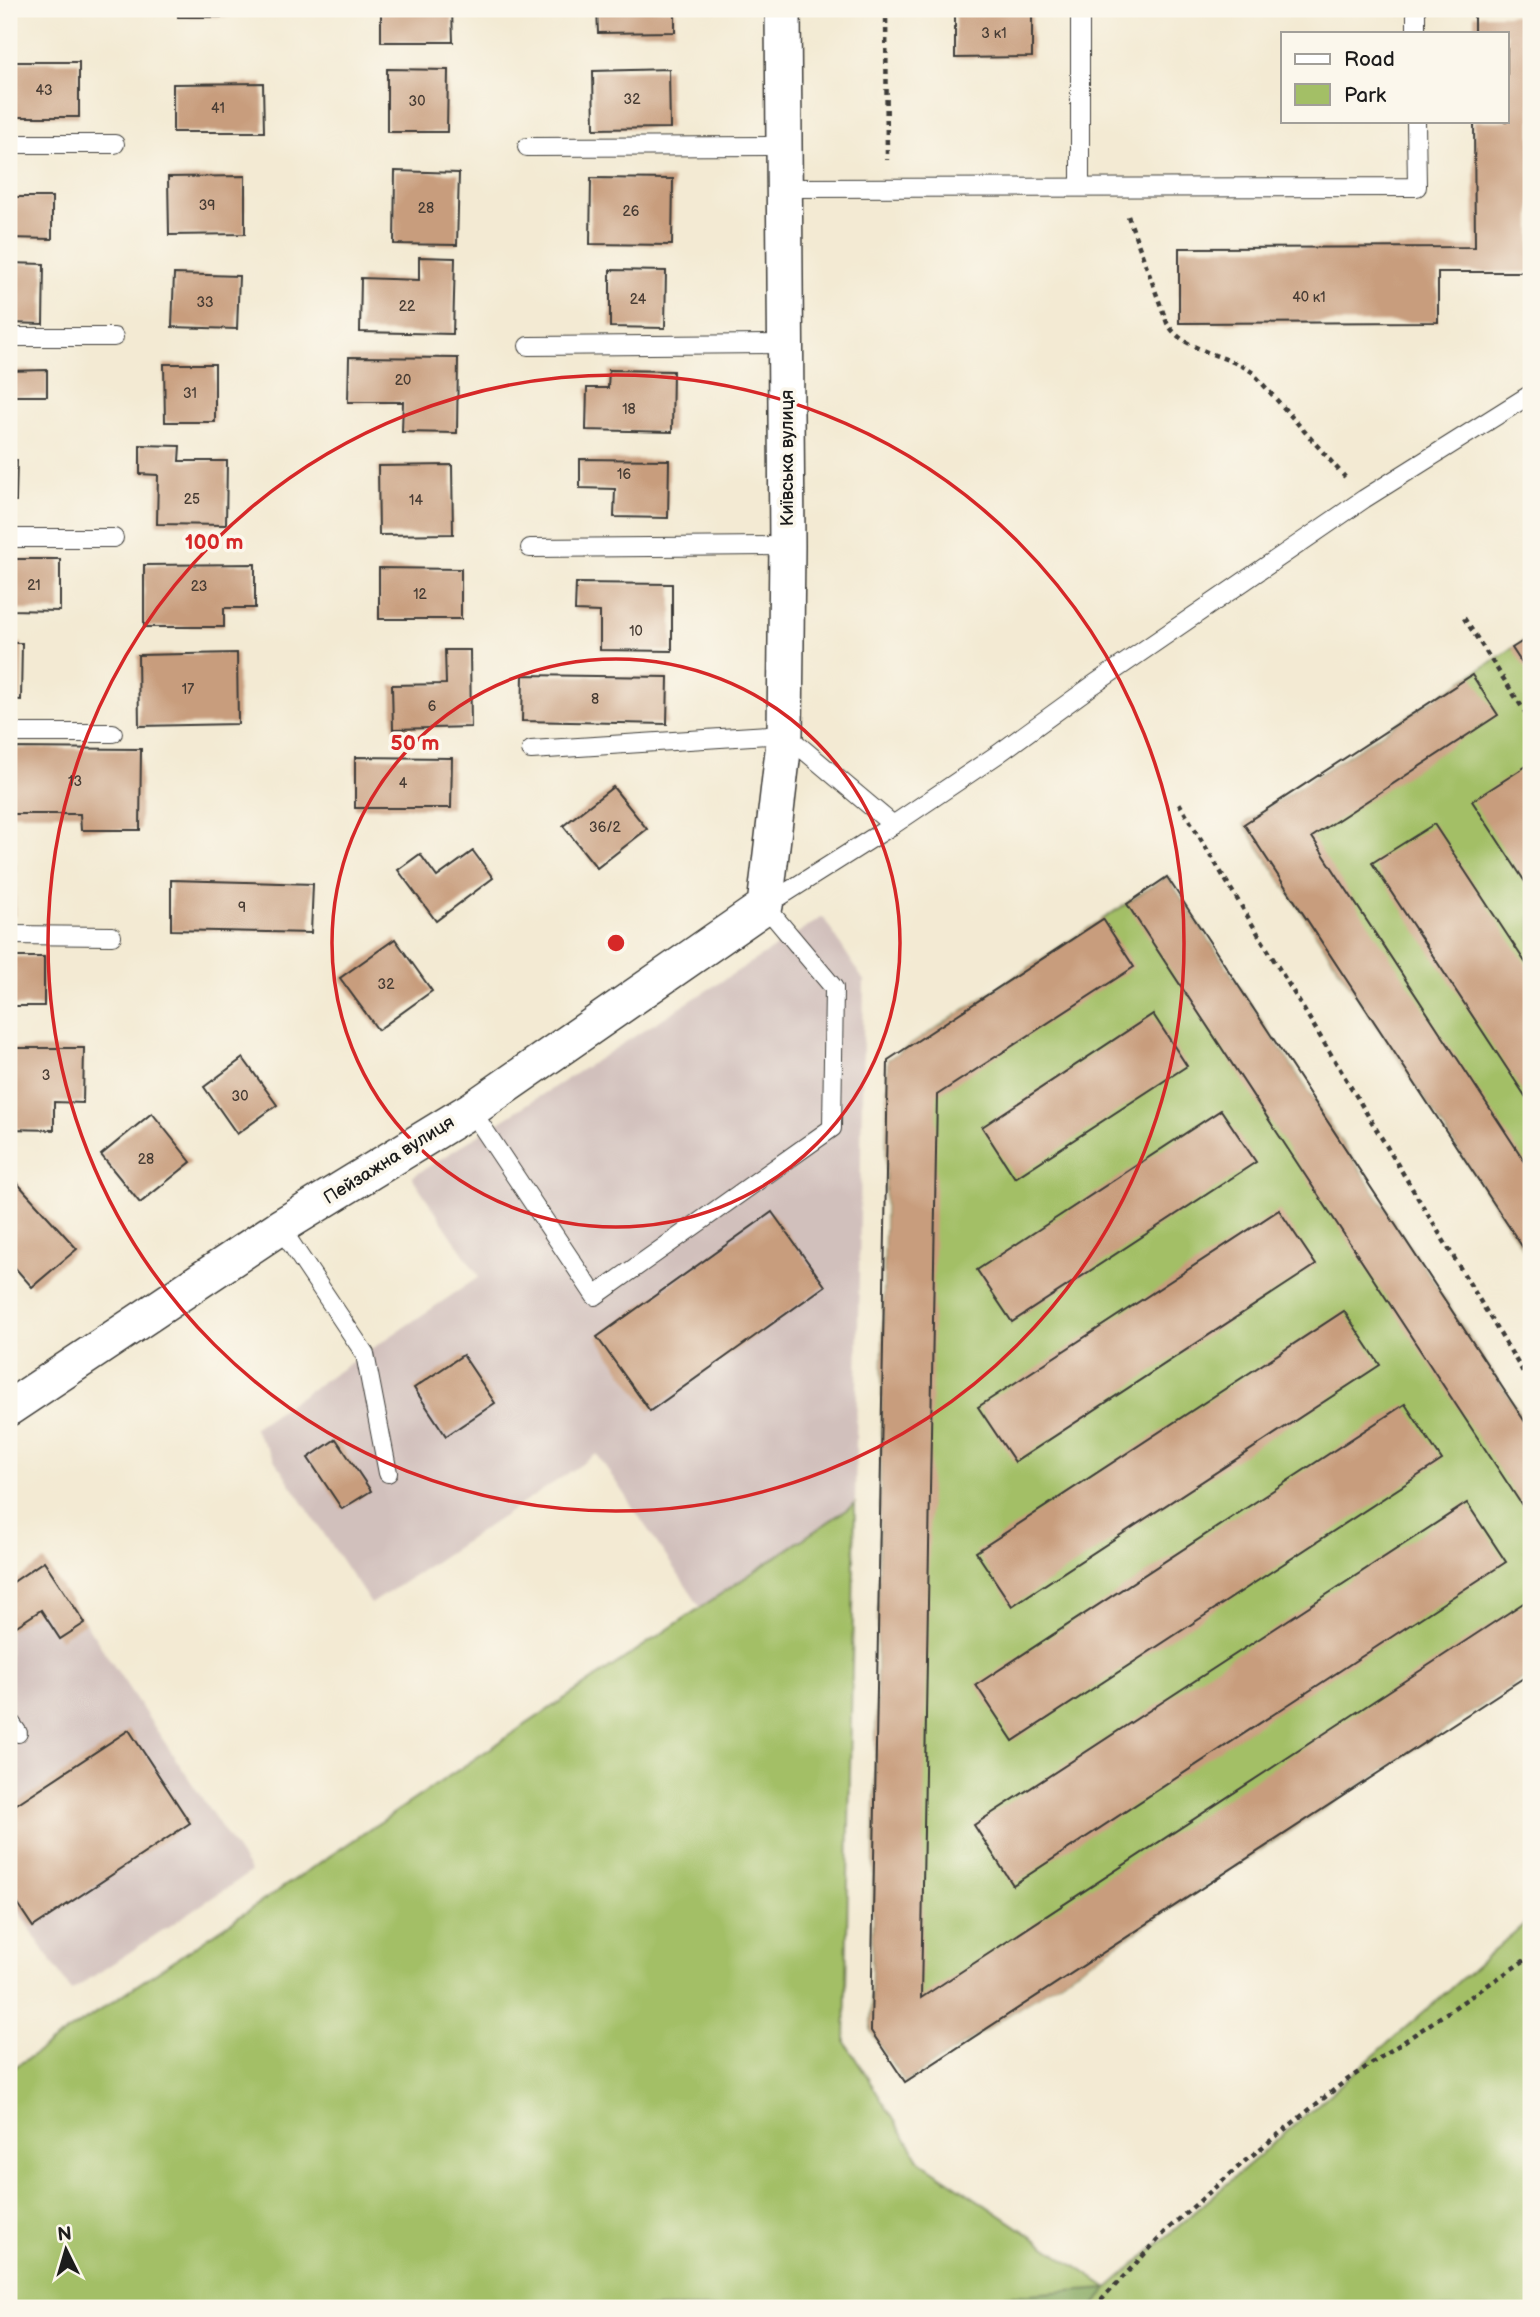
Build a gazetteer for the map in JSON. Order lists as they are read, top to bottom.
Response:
{
  "streets": {
    "street": ["Київська вулиця", "Пейзажна вулиця"]
  },
  "crossings": [
    ["Київська вулиця", "Пейзажна вулиця"]
  ],
  "house_numbers": [
    "3 к1",
    "43",
    "32",
    "30",
    "41",
    "39",
    "28",
    "26",
    "40 к1",
    "24",
    "33",
    "22",
    "20",
    "31",
    "18",
    "16",
    "25",
    "14",
    "21",
    "23",
    "12",
    "10",
    "17",
    "8",
    "6",
    "13",
    "4",
    "36/2",
    "9",
    "32",
    "3",
    "30",
    "28"
  ],
  "legend": ["Road", "Park"],
  "north": "top",
  "rings": ["100 m", "50 m"]
}
